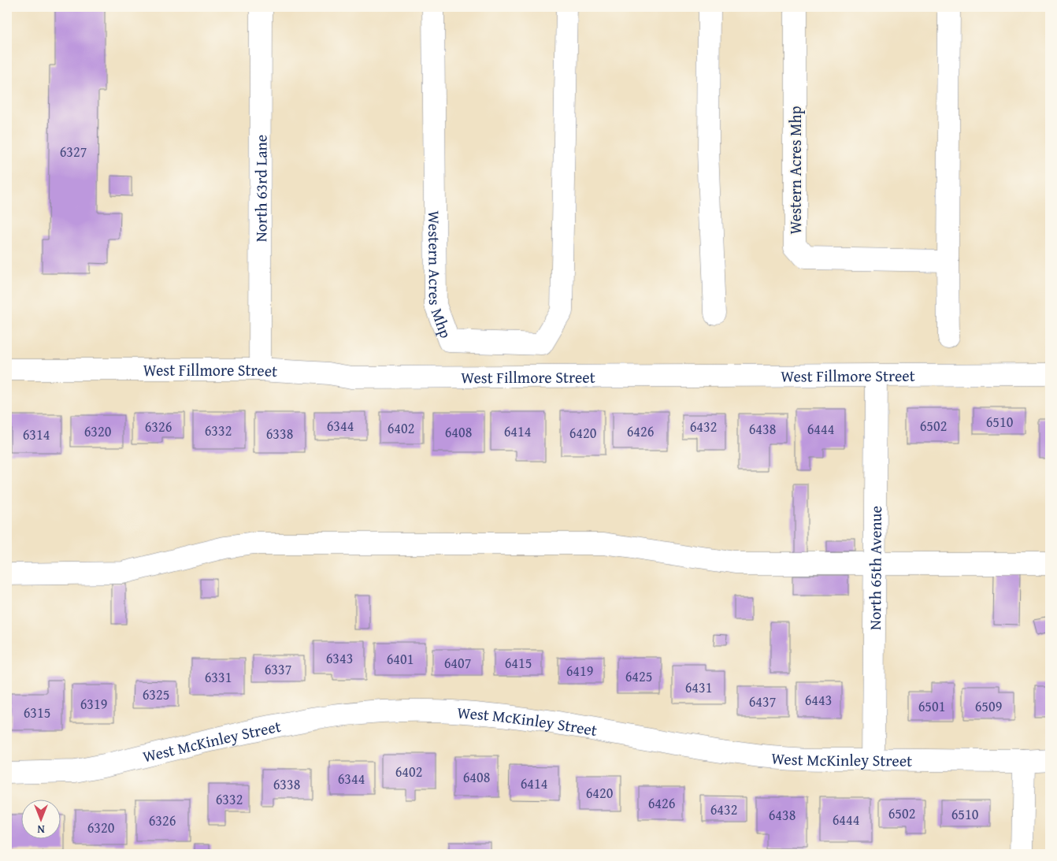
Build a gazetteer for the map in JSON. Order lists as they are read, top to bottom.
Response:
{
  "streets": {
    "street": [
      "Western Acres Mhp",
      "North 63rd Lane",
      "West Fillmore Street",
      "North 65th Avenue",
      "West McKinley Street"
    ]
  },
  "crossings": [
    ["North 63rd Lane", "West Fillmore Street"],
    ["West Fillmore Street", "North 65th Avenue"],
    ["North 65th Avenue", "West McKinley Street"]
  ],
  "house_numbers": [
    "6327",
    "6510",
    "6344",
    "6502",
    "6326",
    "6432",
    "6402",
    "6438",
    "6444",
    "6332",
    "6320",
    "6414",
    "6426",
    "6408",
    "6420",
    "6338",
    "6314",
    "6343",
    "6401",
    "6407",
    "6415",
    "6337",
    "6419",
    "6425",
    "6331",
    "6431",
    "6325",
    "6443",
    "6437",
    "6319",
    "6501",
    "6509",
    "6315",
    "6402",
    "6408",
    "6344",
    "6414",
    "6338",
    "6420",
    "6332",
    "6426",
    "6432",
    "6502",
    "6510",
    "6438",
    "6444",
    "6326",
    "6320"
  ],
  "north": "bottom"
}
